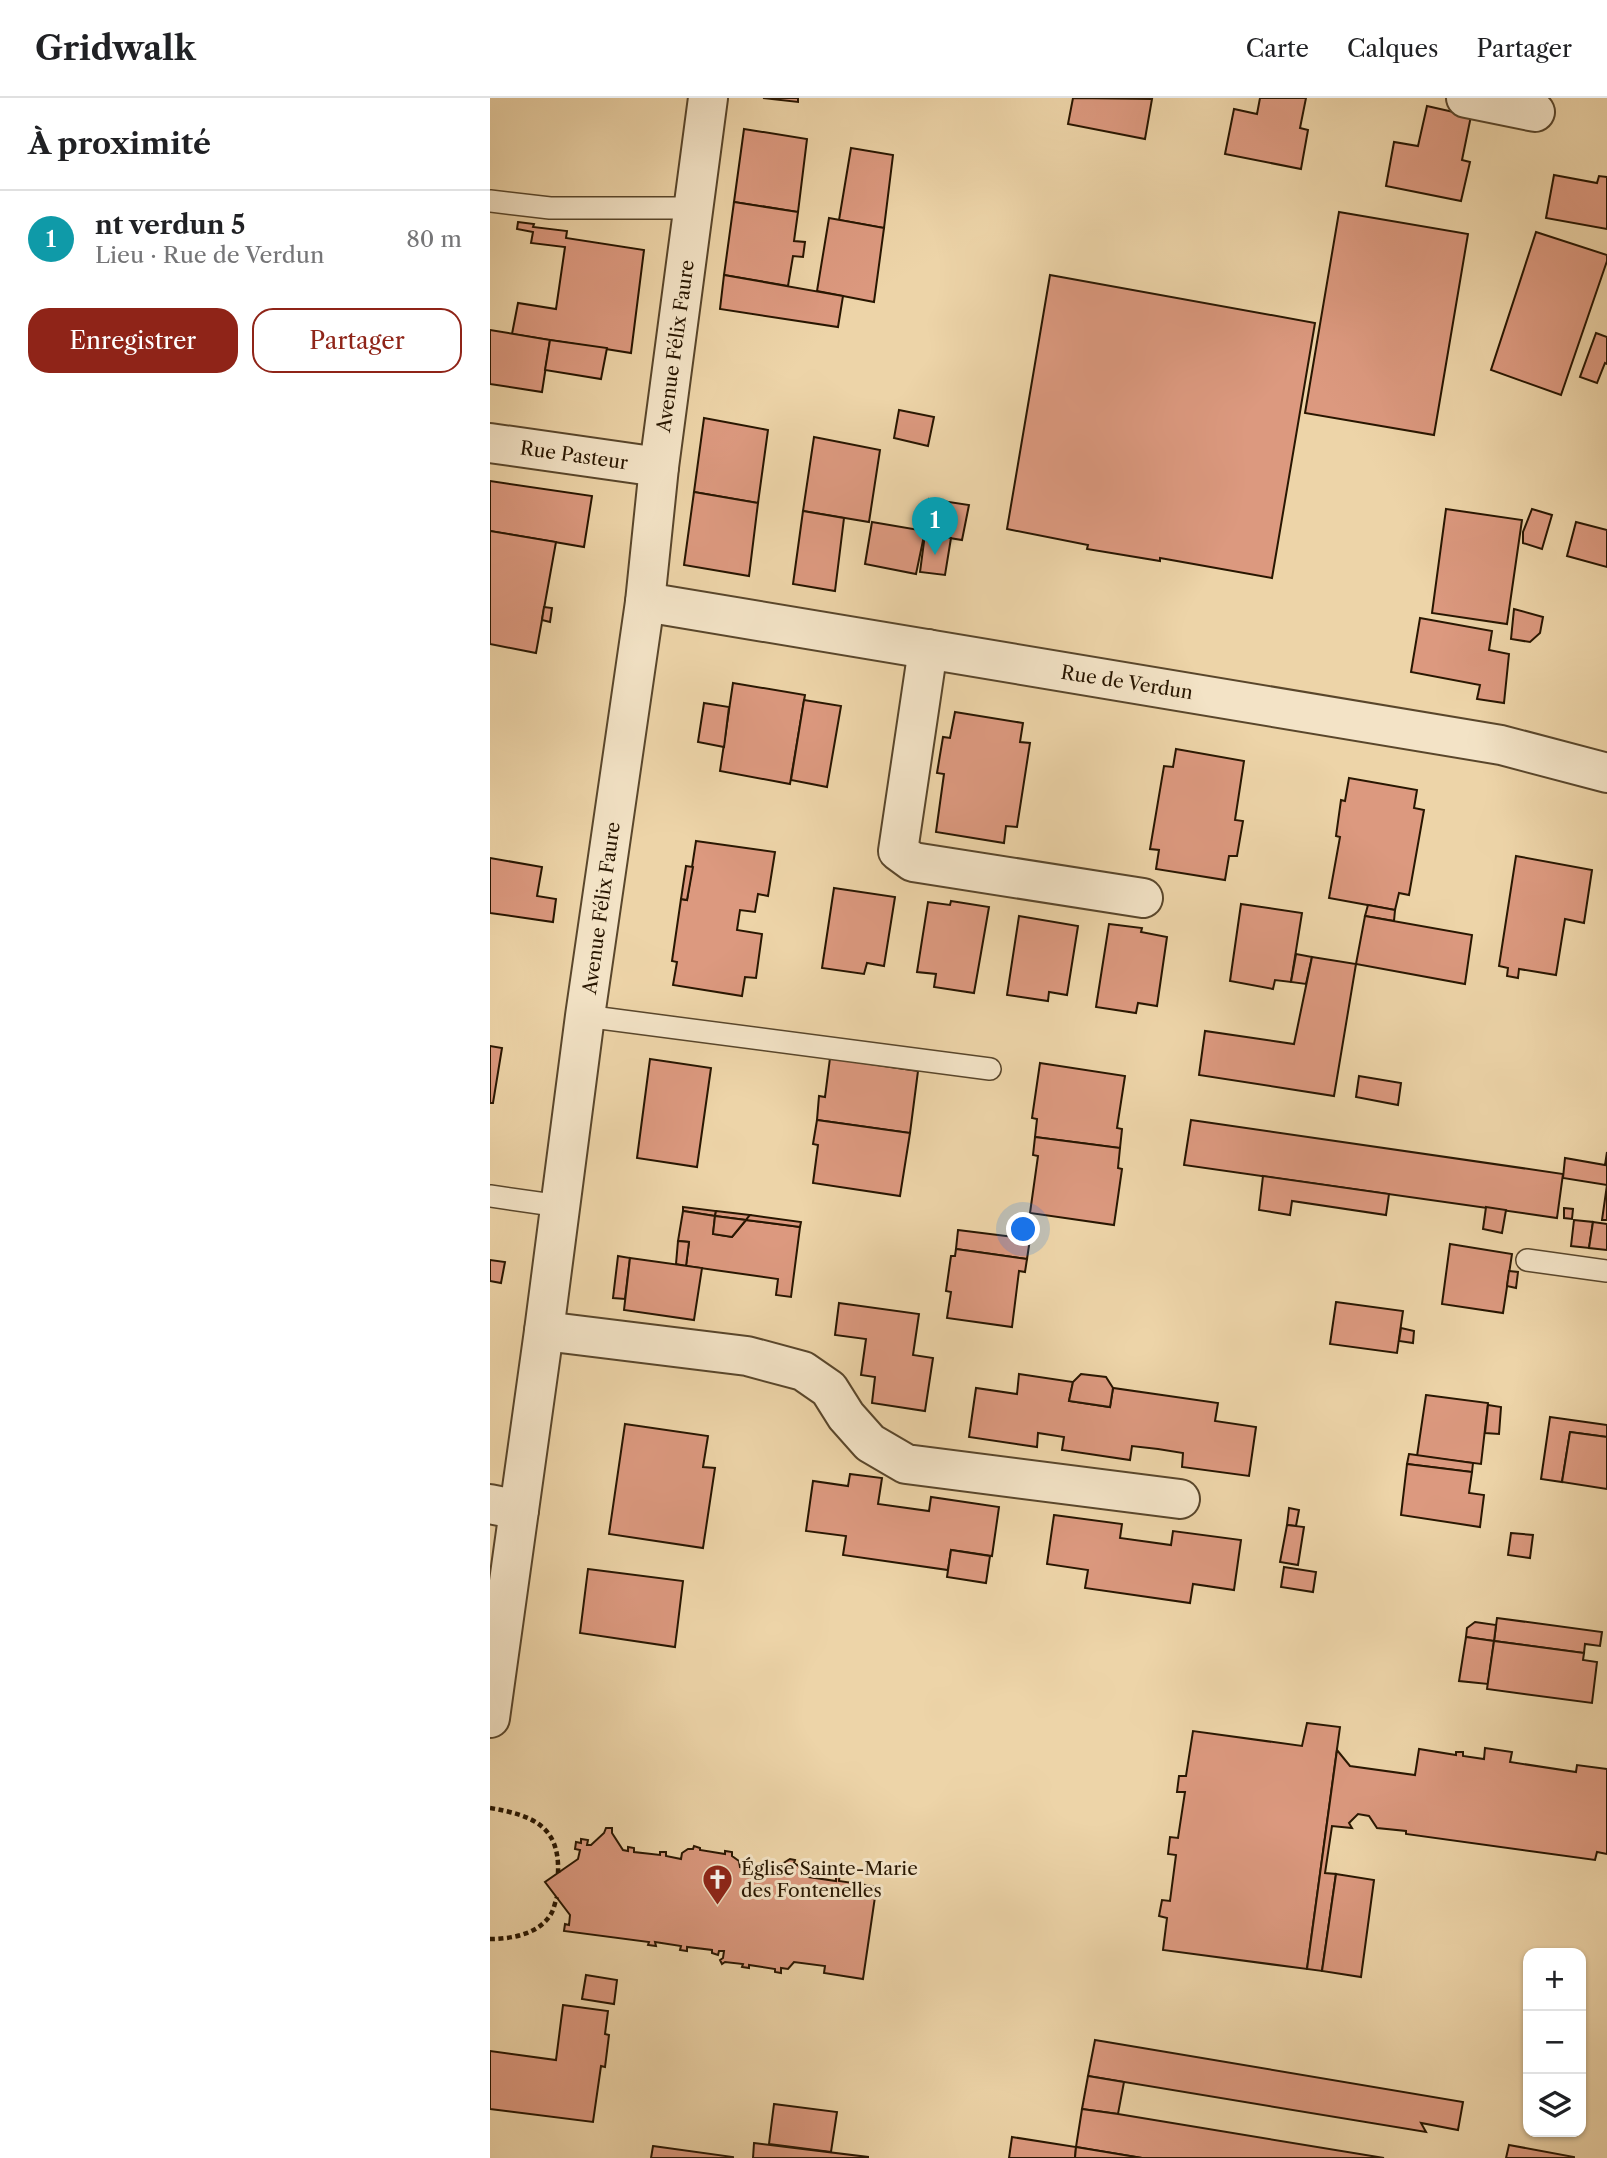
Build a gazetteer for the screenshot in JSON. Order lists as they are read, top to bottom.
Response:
{
  "streets": {
    "street": ["Avenue Félix Faure", "Rue Pasteur", "Rue de Verdun"]
  },
  "crossings": [
    ["Avenue Félix Faure", "Rue Pasteur"],
    ["Avenue Félix Faure", "Rue de Verdun"]
  ],
  "places": {
    "church": ["Église Sainte-Marie des Fontenelles"]
  },
  "page": {
    "header": "Gridwalk",
    "nav": ["Carte", "Calques", "Partager"],
    "heading": "À proximité",
    "list": [
      {
        "mark": "1",
        "name": "nt verdun 5",
        "note": "Lieu · Rue de Verdun",
        "value": "80 m"
      }
    ],
    "buttons": ["Enregistrer", "Partager"],
    "pins": "1",
    "map_buttons": ["+", "−"]
  }
}
